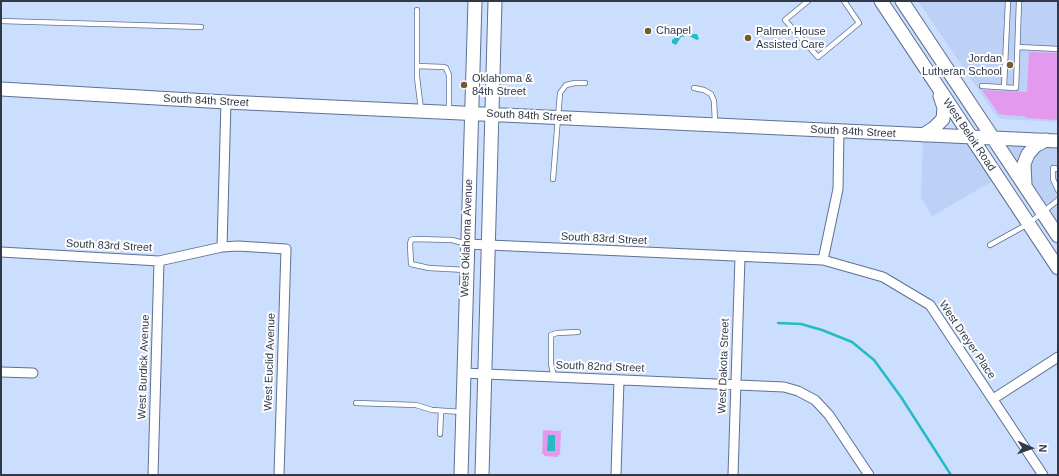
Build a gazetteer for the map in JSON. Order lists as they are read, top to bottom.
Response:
{
  "streets": {
    "main road": ["South 84th Street", "West Beloit Road", "West Oklahoma Avenue"],
    "street": [
      "South 83rd Street",
      "West Dreyer Place",
      "West Euclid Avenue",
      "West Dakota Street",
      "West Burdick Avenue",
      "South 82nd Street"
    ]
  },
  "crossings": [
    ["South 84th Street", "West Beloit Road"],
    ["South 84th Street", "West Oklahoma Avenue"],
    ["West Oklahoma Avenue", "South 83rd Street"],
    ["West Oklahoma Avenue", "South 82nd Street"],
    ["South 83rd Street", "West Dreyer Place"],
    ["South 83rd Street", "West Euclid Avenue"],
    ["South 83rd Street", "West Dakota Street"],
    ["South 83rd Street", "West Burdick Avenue"],
    ["West Dreyer Place", "West Dakota Street"],
    ["West Dakota Street", "South 82nd Street"]
  ],
  "places": [
    "Chapel",
    "Palmer House Assisted Care",
    "Jordan Lutheran School",
    "Oklahoma & 84th Street"
  ],
  "north": "right"
}
